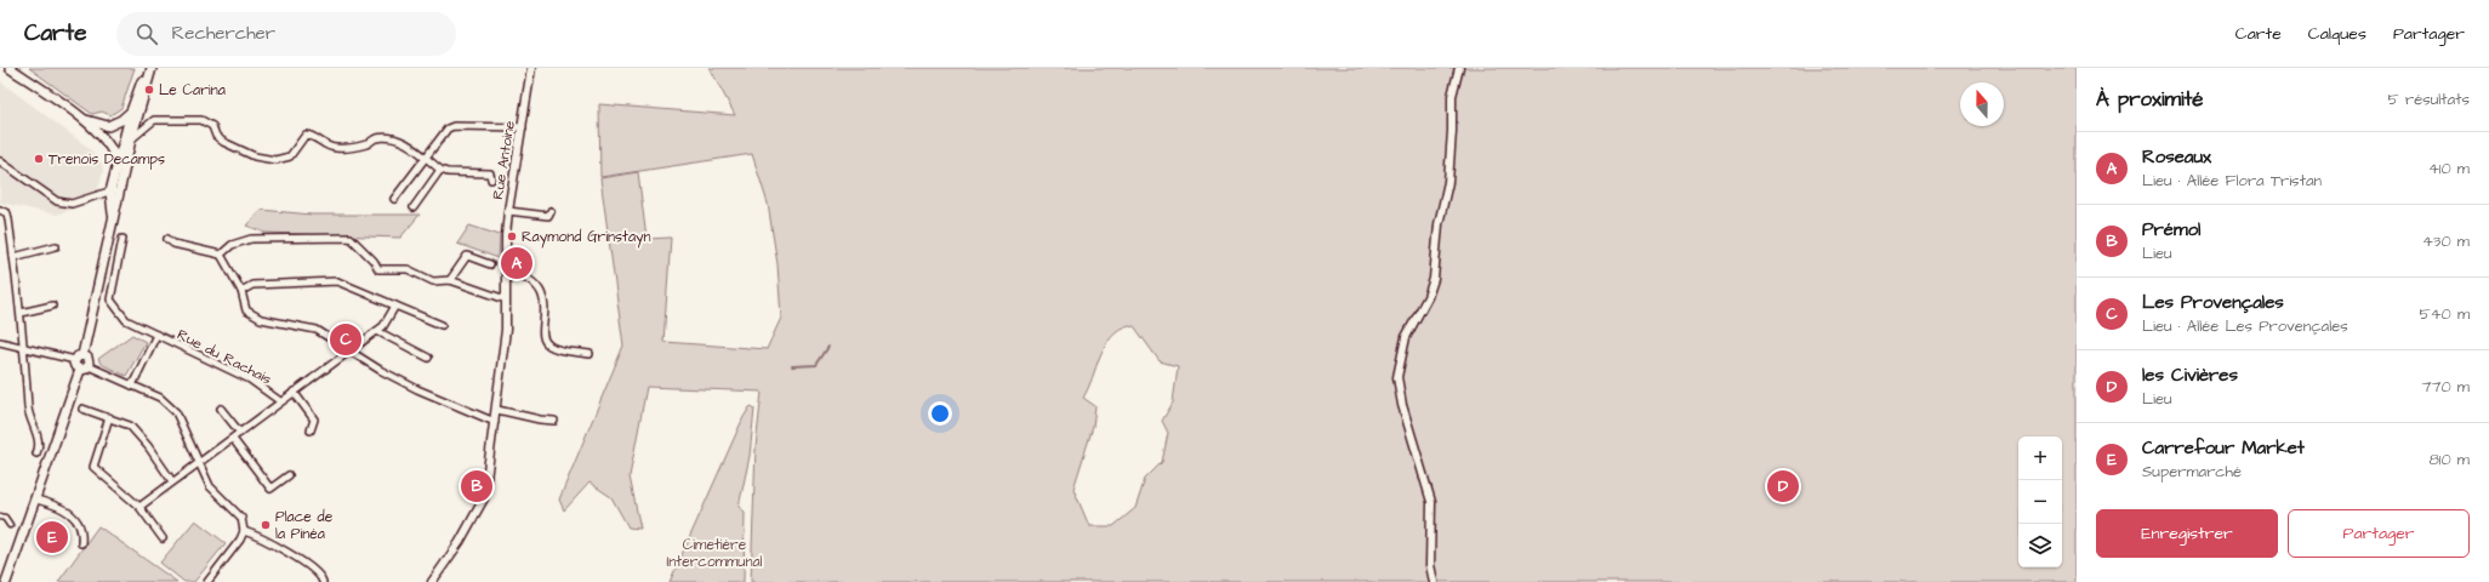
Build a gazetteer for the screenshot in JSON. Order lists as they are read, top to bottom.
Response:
{
  "streets": {
    "street": ["Rue Antoine", "Rue du Rachais"]
  },
  "parks": ["Cimetière Intercommunal"],
  "places": [
    "Le Carina",
    "Trenois Decamps",
    "Raymond Grinstayn",
    "Place de la Pinéa"
  ],
  "north": "top",
  "page": {
    "header": "Carte",
    "search": "Rechercher",
    "nav": ["Carte", "Calques", "Partager"],
    "heading": ["À proximité", "5 résultats"],
    "list": [
      {
        "mark": "A",
        "name": "Roseaux",
        "note": "Lieu · Allée Flora Tristan",
        "value": "410 m"
      },
      {
        "mark": "B",
        "name": "Prémol",
        "note": "Lieu",
        "value": "430 m"
      },
      {
        "mark": "C",
        "name": "Les Provençales",
        "note": "Lieu · Allée Les Provençales",
        "value": "540 m"
      },
      {
        "mark": "D",
        "name": "les Civières",
        "note": "Lieu",
        "value": "770 m"
      },
      {
        "mark": "E",
        "name": "Carrefour Market",
        "note": "Supermarché",
        "value": "810 m"
      }
    ],
    "pins": [
      "A",
      "C",
      "B",
      "D",
      "E"
    ],
    "map_buttons": ["+", "−"],
    "buttons": ["Enregistrer", "Partager"]
  }
}
